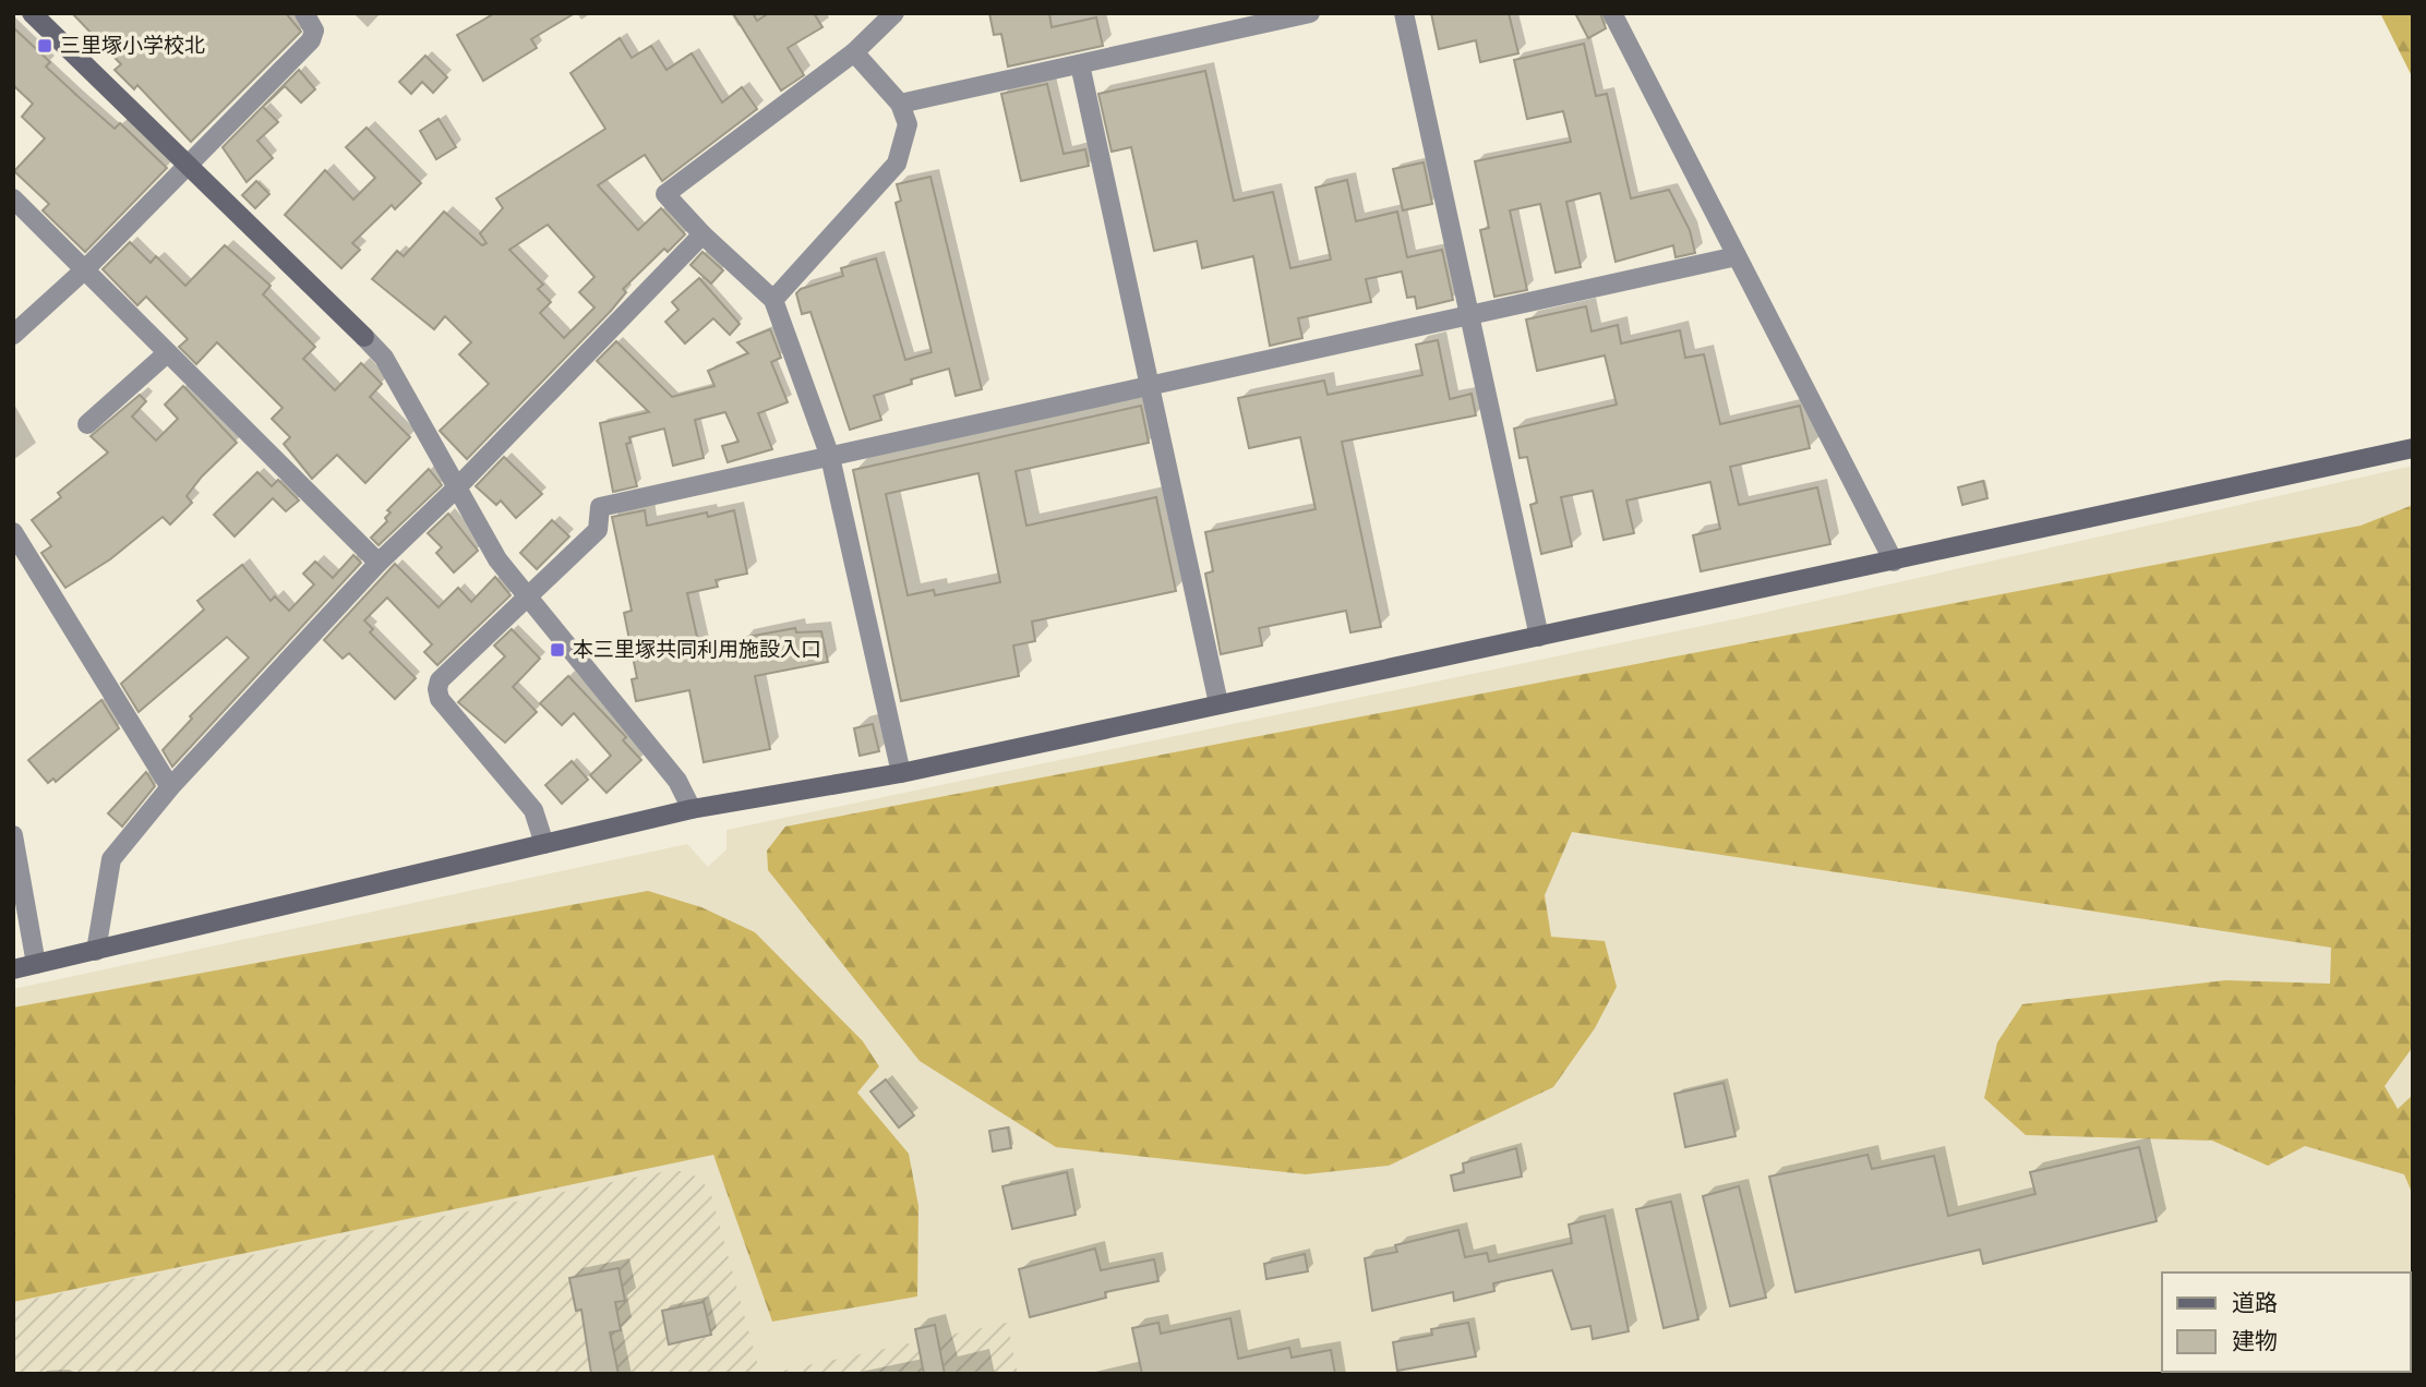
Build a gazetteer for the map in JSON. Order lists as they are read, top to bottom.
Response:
{
  "places": {
    "transit": ["三里塚小学校北", "本三里塚共同利用施設入口"]
  },
  "legend": ["道路", "建物"]
}
